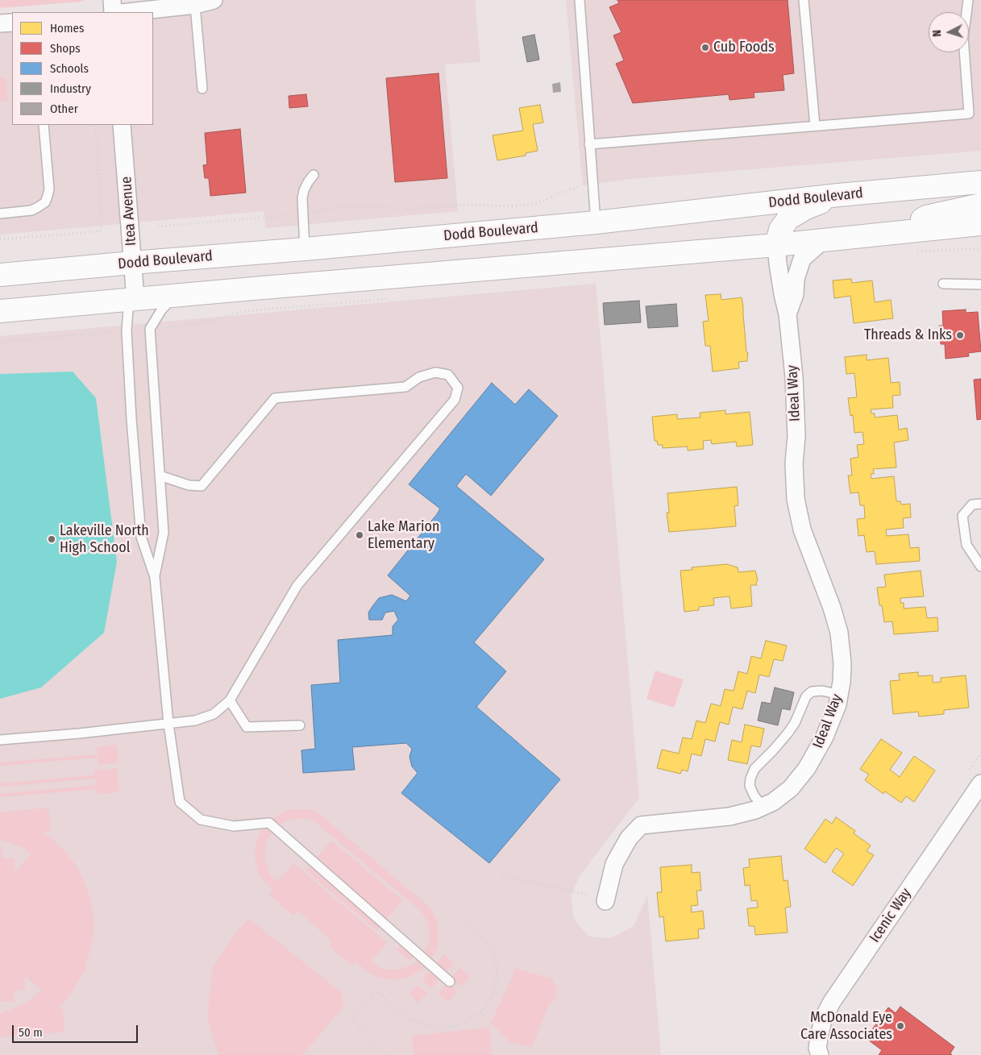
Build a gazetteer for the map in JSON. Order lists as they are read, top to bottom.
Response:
{
  "streets": {
    "main road": ["Dodd Boulevard"],
    "street": ["Itea Avenue", "Ideal Way", "Icenic Way"]
  },
  "crossings": [
    ["Dodd Boulevard", "Itea Avenue"]
  ],
  "places": [
    "Cub Foods",
    "Threads & Inks",
    "Lake Marion Elementary",
    "Lakeville North High School",
    "McDonald Eye Care Associates"
  ],
  "legend": [
    "Homes",
    "Shops",
    "Schools",
    "Industry",
    "Other"
  ],
  "scale_bar": "50 m",
  "north": "left"
}
